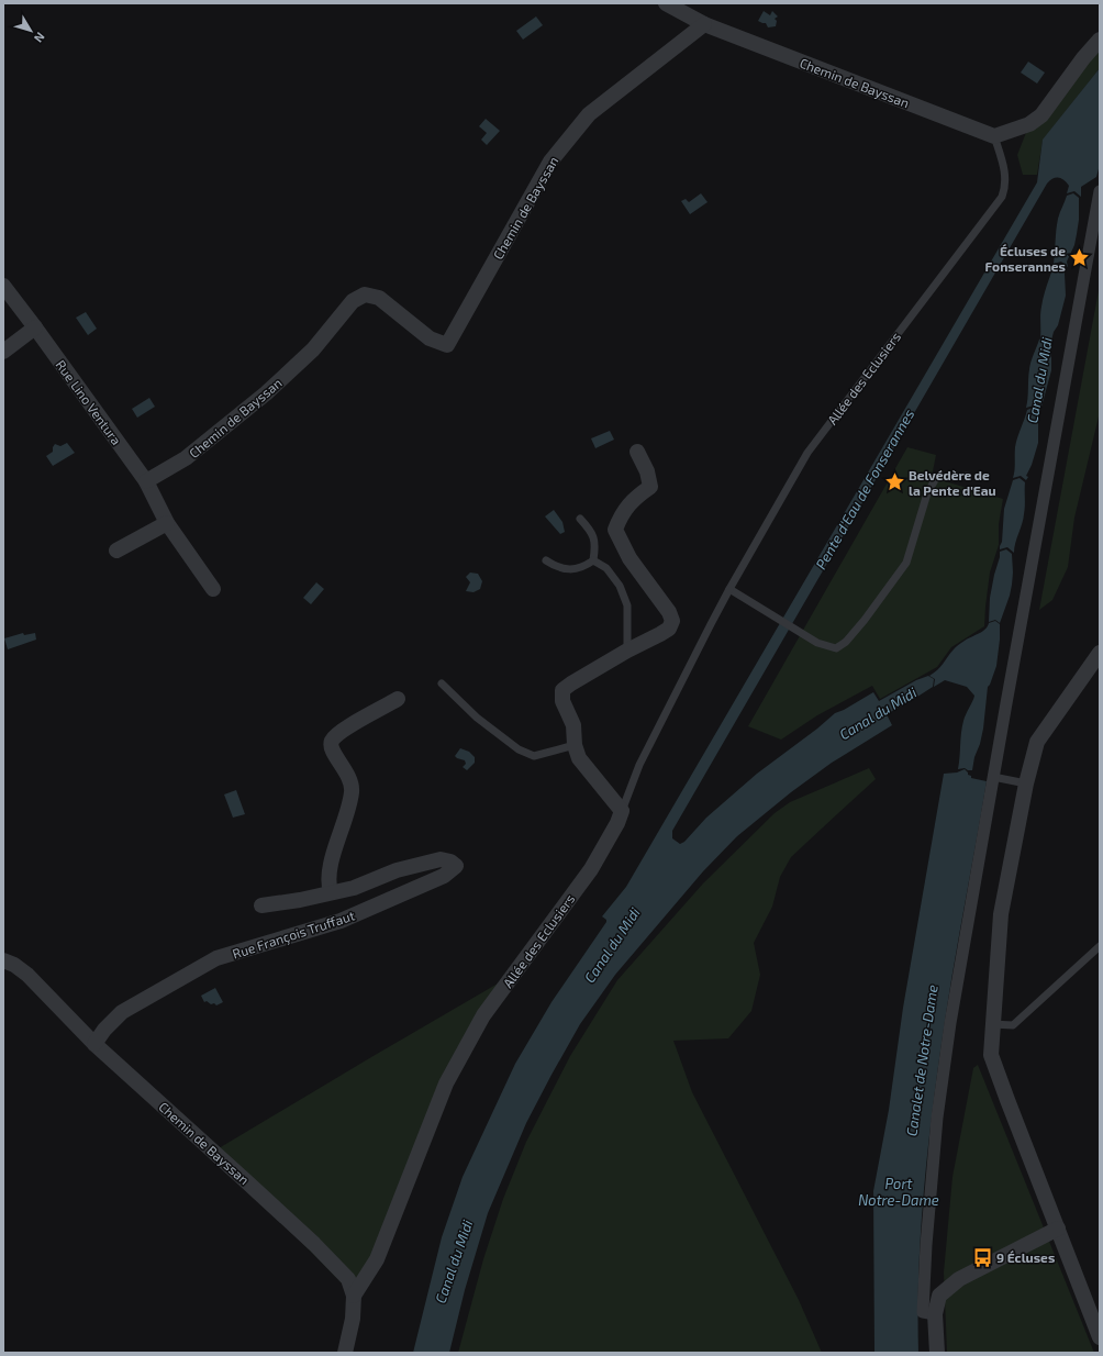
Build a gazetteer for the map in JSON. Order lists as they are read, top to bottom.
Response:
{
  "streets": {
    "street": [
      "Chemin de Bayssan",
      "Allée des Eclusiers",
      "Rue Lino Ventura",
      "Rue François Truffaut"
    ]
  },
  "crossings": [
    ["Chemin de Bayssan", "Allée des Eclusiers"],
    ["Chemin de Bayssan", "Rue Lino Ventura"],
    ["Chemin de Bayssan", "Rue François Truffaut"]
  ],
  "water": [
    "Canal du Midi",
    "Pente d'Eau de Fonserannes",
    "Canalet de Notre-Dame",
    "Port Notre-Dame"
  ],
  "places": {
    "place": ["Écluses de Fonserannes", "Belvédère de la Pente d'Eau"],
    "bus stop": ["9 Écluses"]
  },
  "north": "bottom right"
}
